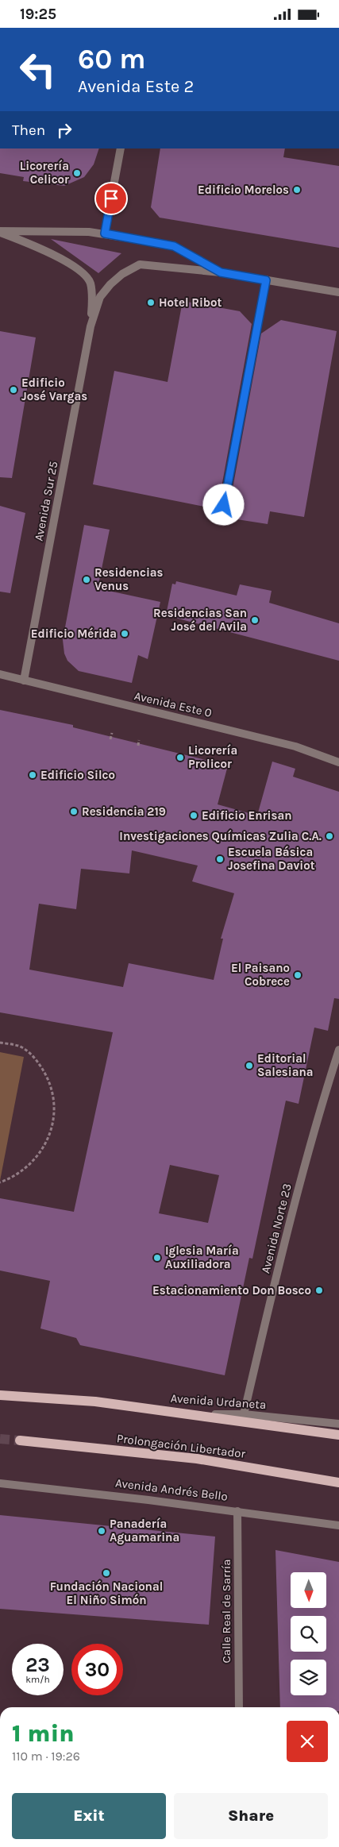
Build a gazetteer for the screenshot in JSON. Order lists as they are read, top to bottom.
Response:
{
  "streets": {
    "main road": ["Prolongación Libertador"],
    "street": [
      "Avenida Sur 25",
      "Avenida Este 0",
      "Avenida Norte 23",
      "Avenida Urdaneta",
      "Avenida Andrés Bello",
      "Calle Real de Sarría"
    ]
  },
  "crossings": [
    ["Avenida Sur 25", "Avenida Este 0"],
    ["Avenida Norte 23", "Avenida Urdaneta"],
    ["Avenida Andrés Bello", "Calle Real de Sarría"]
  ],
  "places": [
    "Licorería Celicor",
    "Edificio Morelos",
    "Hotel Ribot",
    "Edificio José Vargas",
    "Residencias Venus",
    "Residencias San José del Avila",
    "Edificio Mérida",
    "Licorería Prolicor",
    "Edificio Silco",
    "Residencia 219",
    "Edificio Enrisan",
    "Investigaciones Químicas Zulia C.A.",
    "Escuela Básica Josefina Daviot",
    "El Paisano Cobrece",
    "Editorial Salesiana",
    "Iglesia María Auxiliadora",
    "Estacionamiento Don Bosco",
    "Panadería Aguamarina",
    "Fundación Nacional El Niño Simón"
  ],
  "north": "bottom",
  "page": {
    "status": "19:25",
    "turn": ["60 m", "Avenida Este 2"],
    "then": "Then",
    "speed": "23 km/h",
    "limit": "30",
    "heading": ["1 min", "110 m · 19:26"],
    "buttons": ["Exit", "Share"]
  }
}
